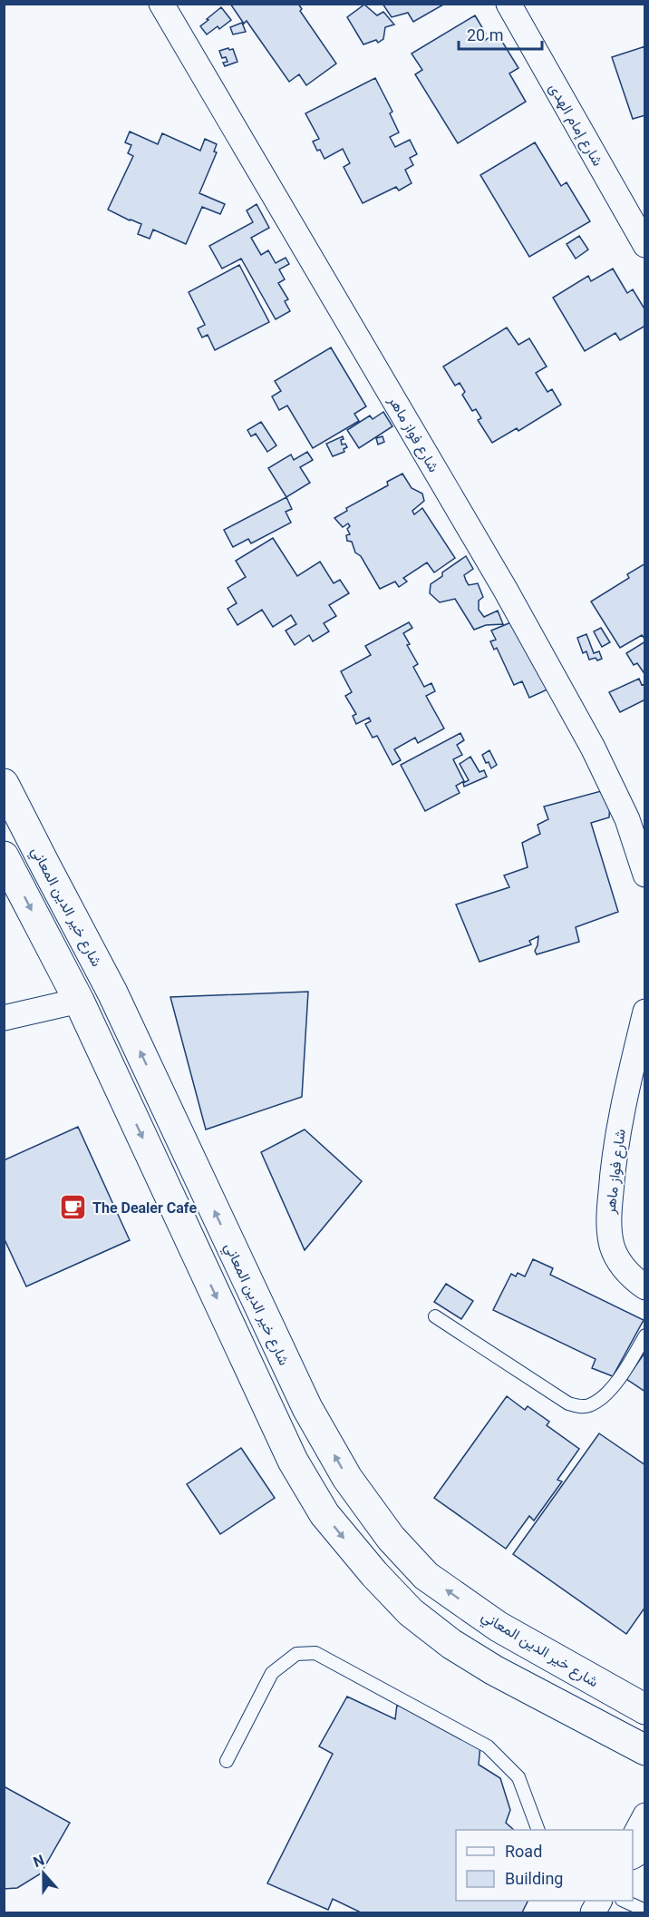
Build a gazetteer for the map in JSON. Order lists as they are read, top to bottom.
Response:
{
  "streets": {
    "street": ["شارع إمام الهدى", "شارع فواز ماهر", "شارع خير الدين المعاني"]
  },
  "places": {
    "cafe": ["The Dealer Cafe"]
  },
  "legend": ["Road", "Building"],
  "scale_bar": "20 m",
  "north": "top"
}
